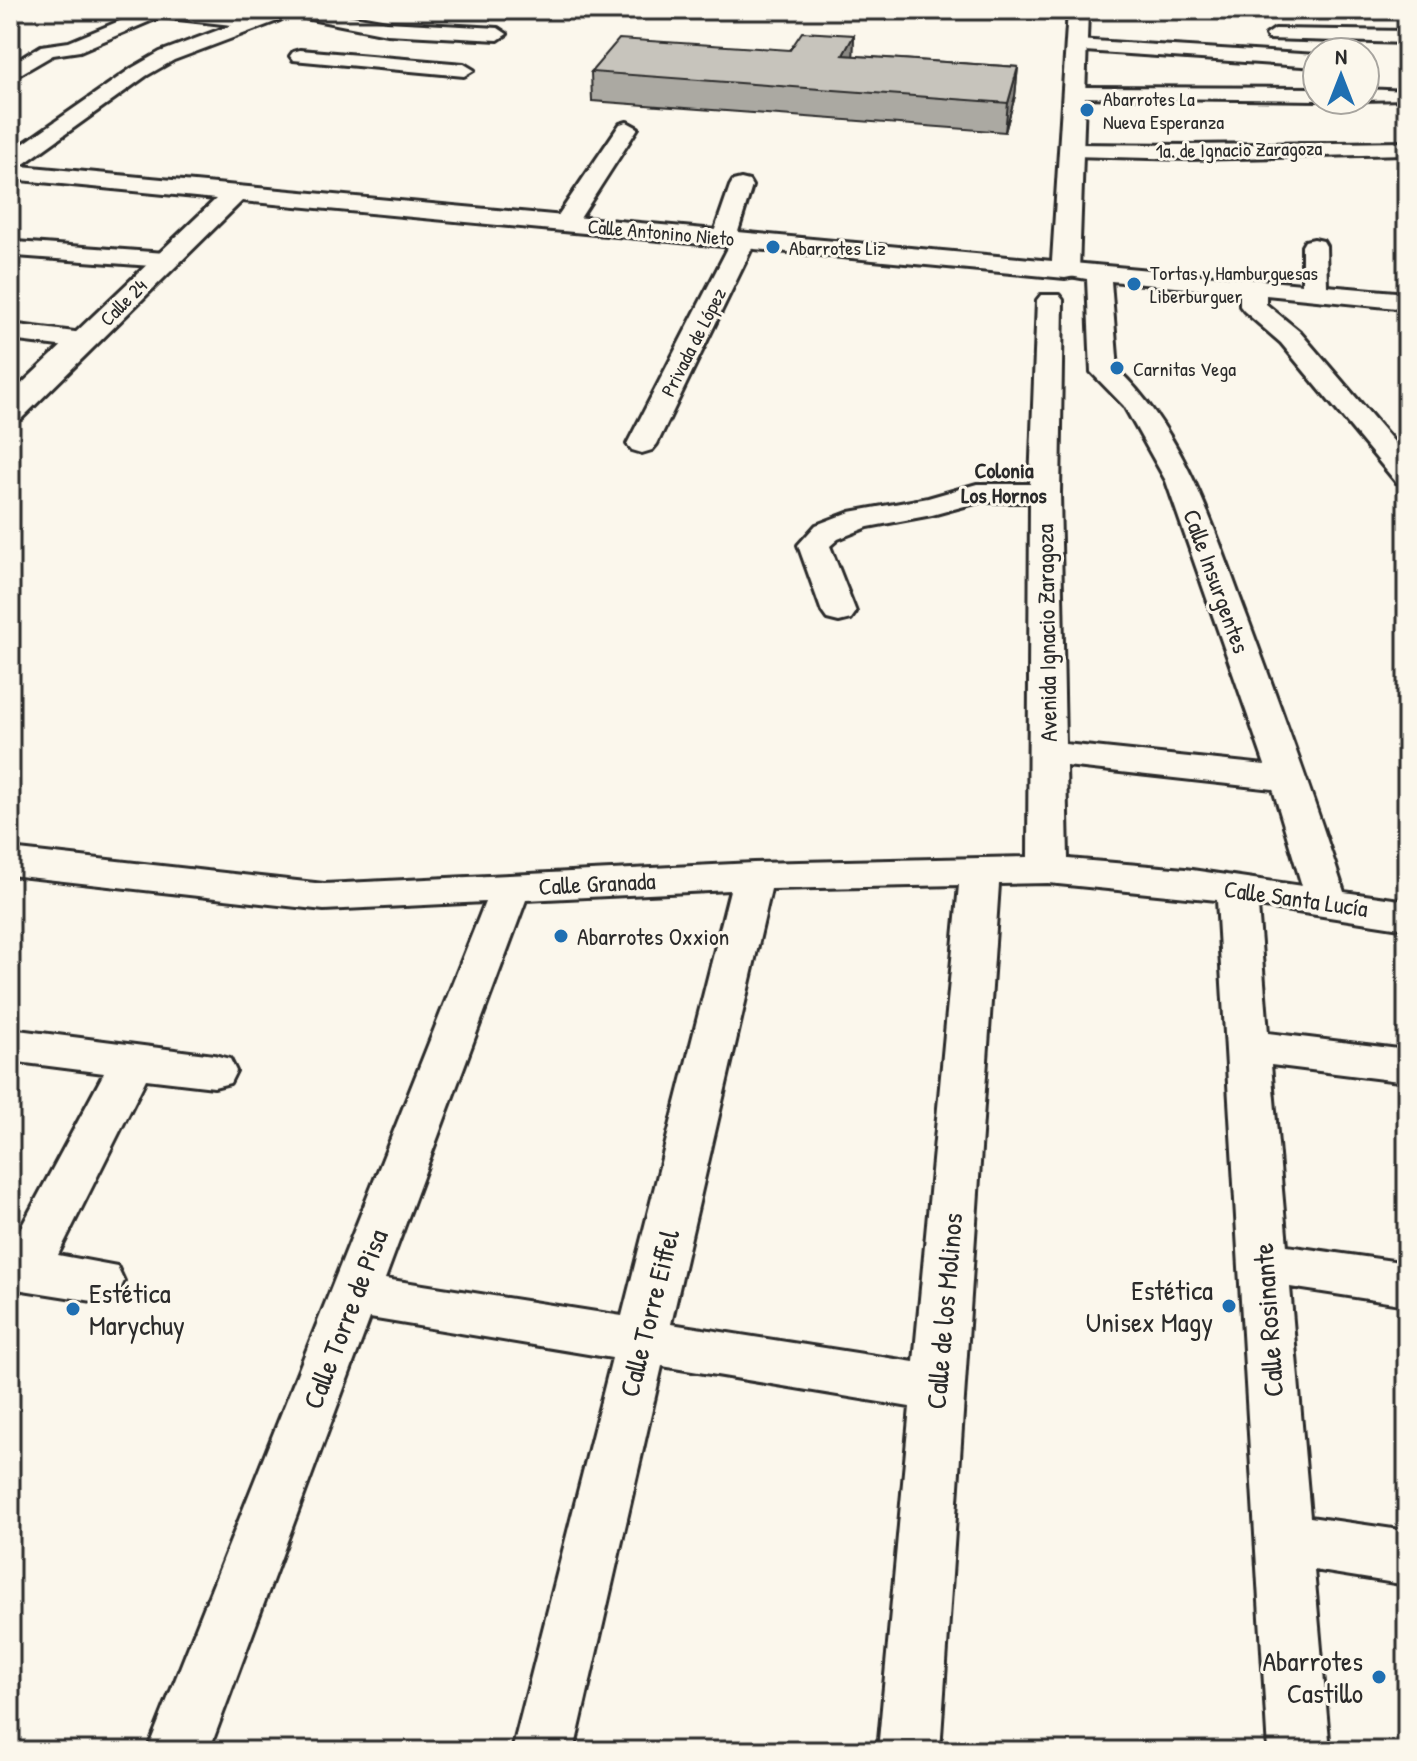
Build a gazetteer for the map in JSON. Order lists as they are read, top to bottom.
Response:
{
  "streets": {
    "main road": ["Calle Antonino Nieto", "Calle 24"],
    "street": [
      "1a. de Ignacio Zaragoza",
      "Privada de López",
      "Calle Insurgentes",
      "Avenida Ignacio Zaragoza",
      "Calle Granada",
      "Calle Santa Lucía",
      "Calle de los Molinos",
      "Calle Torre Eiffel",
      "Calle Torre de Pisa",
      "Calle Rosinante"
    ]
  },
  "crossings": [
    ["Calle Antonino Nieto", "Calle 24"],
    ["Calle Antonino Nieto", "Privada de López"],
    ["Calle Insurgentes", "Calle Santa Lucía"],
    ["Avenida Ignacio Zaragoza", "Calle Granada"],
    ["Calle Granada", "Calle Santa Lucía"],
    ["Calle Granada", "Calle de los Molinos"],
    ["Calle Granada", "Calle Torre Eiffel"],
    ["Calle Granada", "Calle Torre de Pisa"],
    ["Calle Santa Lucía", "Calle Rosinante"]
  ],
  "districts": ["Colonia Los Hornos"],
  "places": [
    "Abarrotes La Nueva Esperanza",
    "Abarrotes Liz",
    "Tortas y Hamburguesas Liberburguer",
    "Carnitas Vega",
    "Abarrotes Oxxion",
    "Estética Unisex Magy",
    "Estética Marychuy",
    "Abarrotes Castillo"
  ],
  "north": "top"
}
